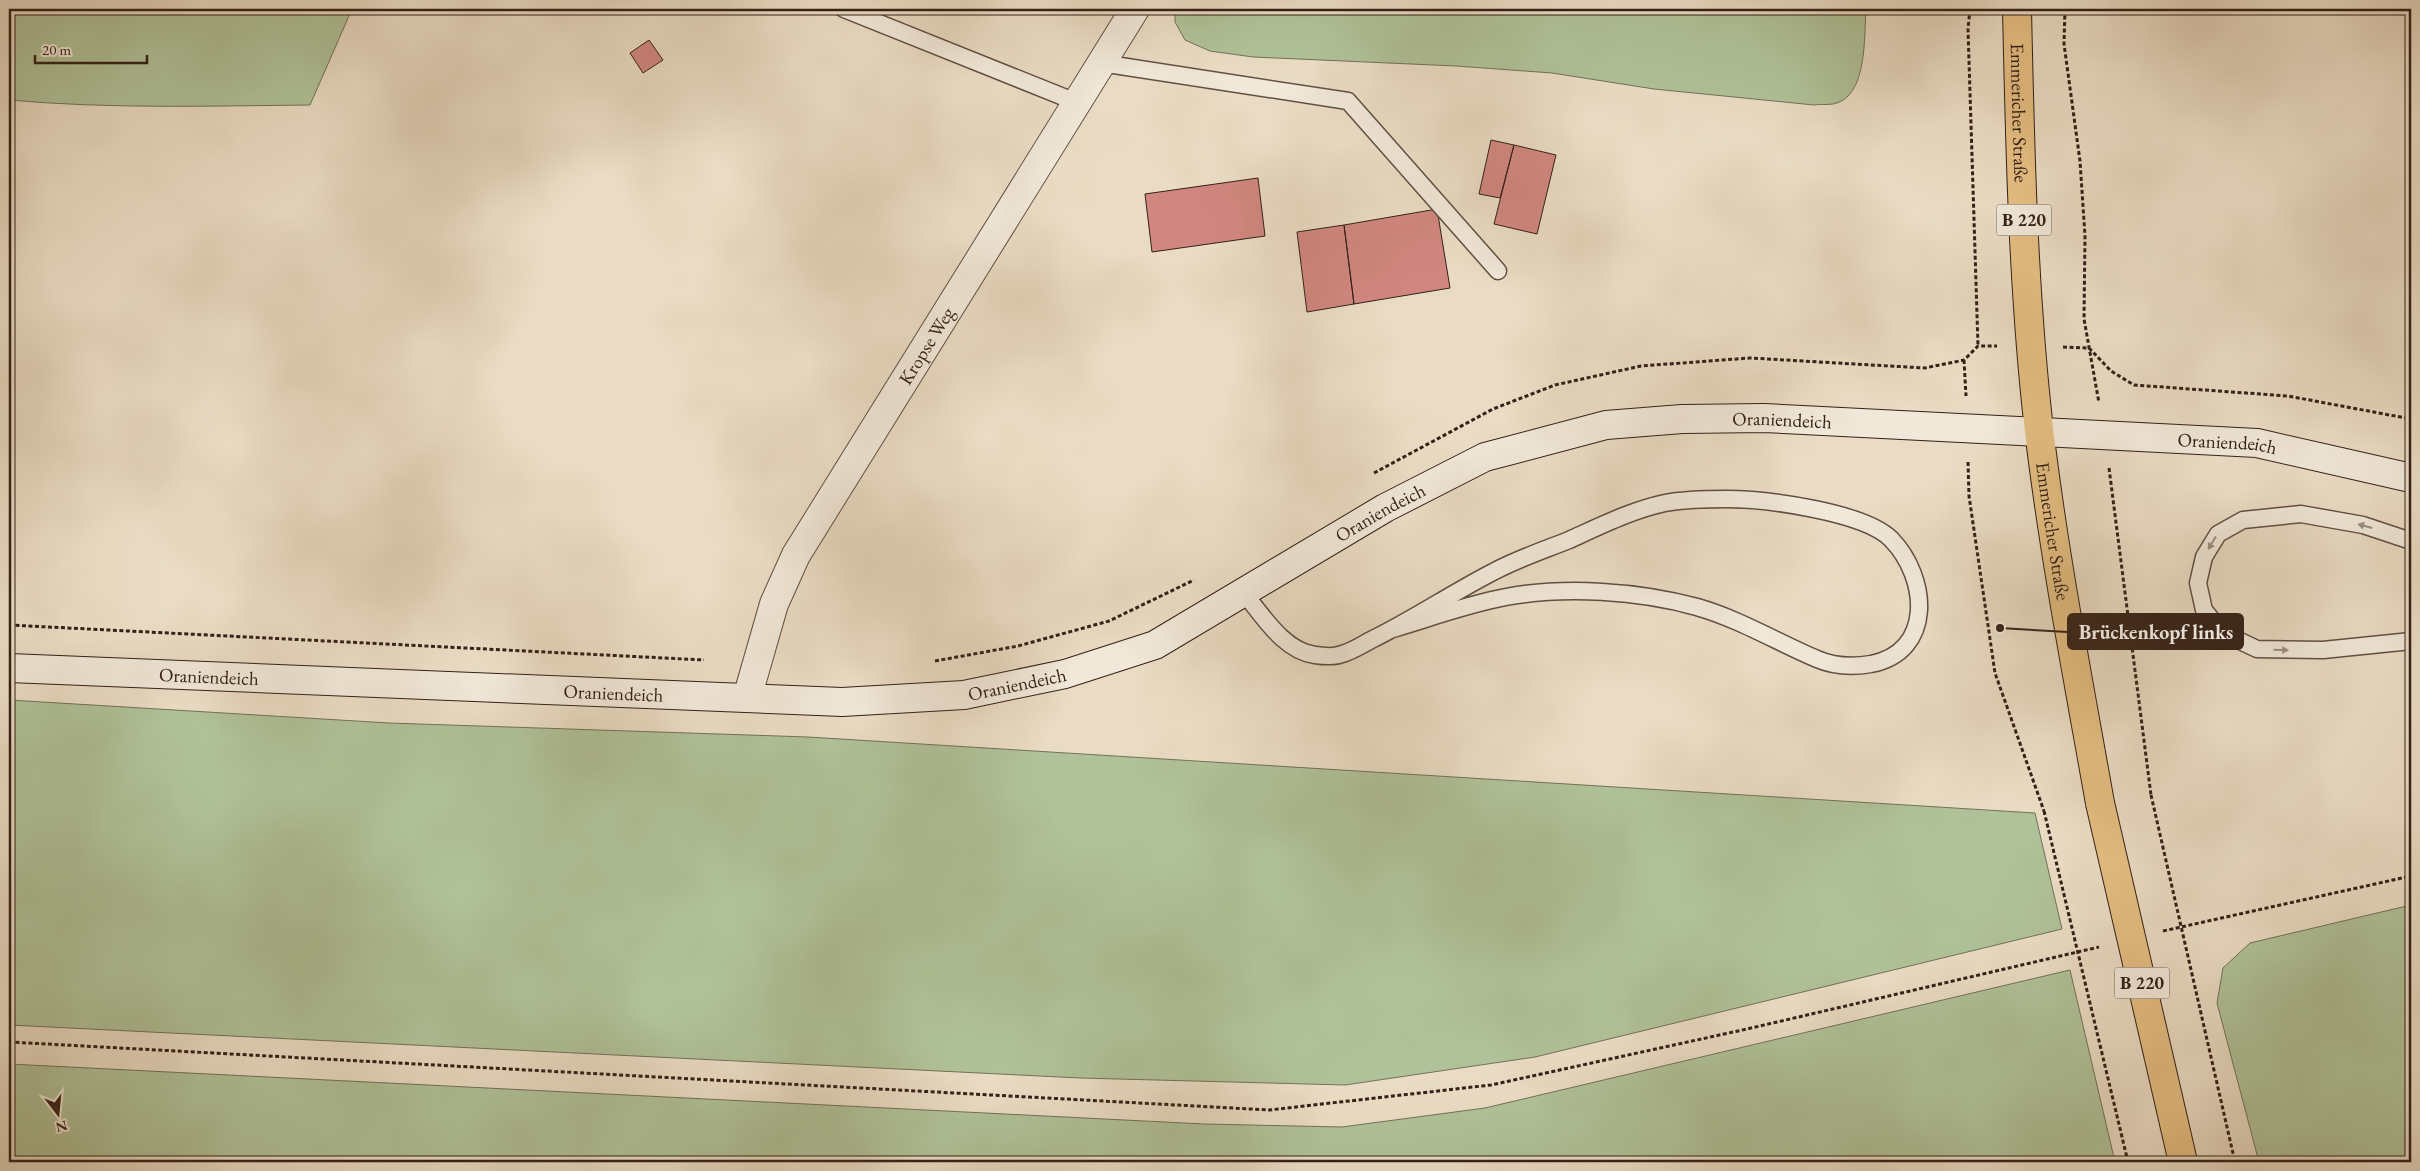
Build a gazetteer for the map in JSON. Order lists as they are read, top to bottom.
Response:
{
  "streets": {
    "main road": [
      "Emmericher Straße",
      "B 220",
      "Kropse Weg",
      "Oraniendeich"
    ]
  },
  "crossings": [
    ["Emmericher Straße", "Oraniendeich"],
    ["Kropse Weg", "Oraniendeich"]
  ],
  "places": ["Brückenkopf links"],
  "scale_bar": "20 m",
  "north": "bottom"
}
